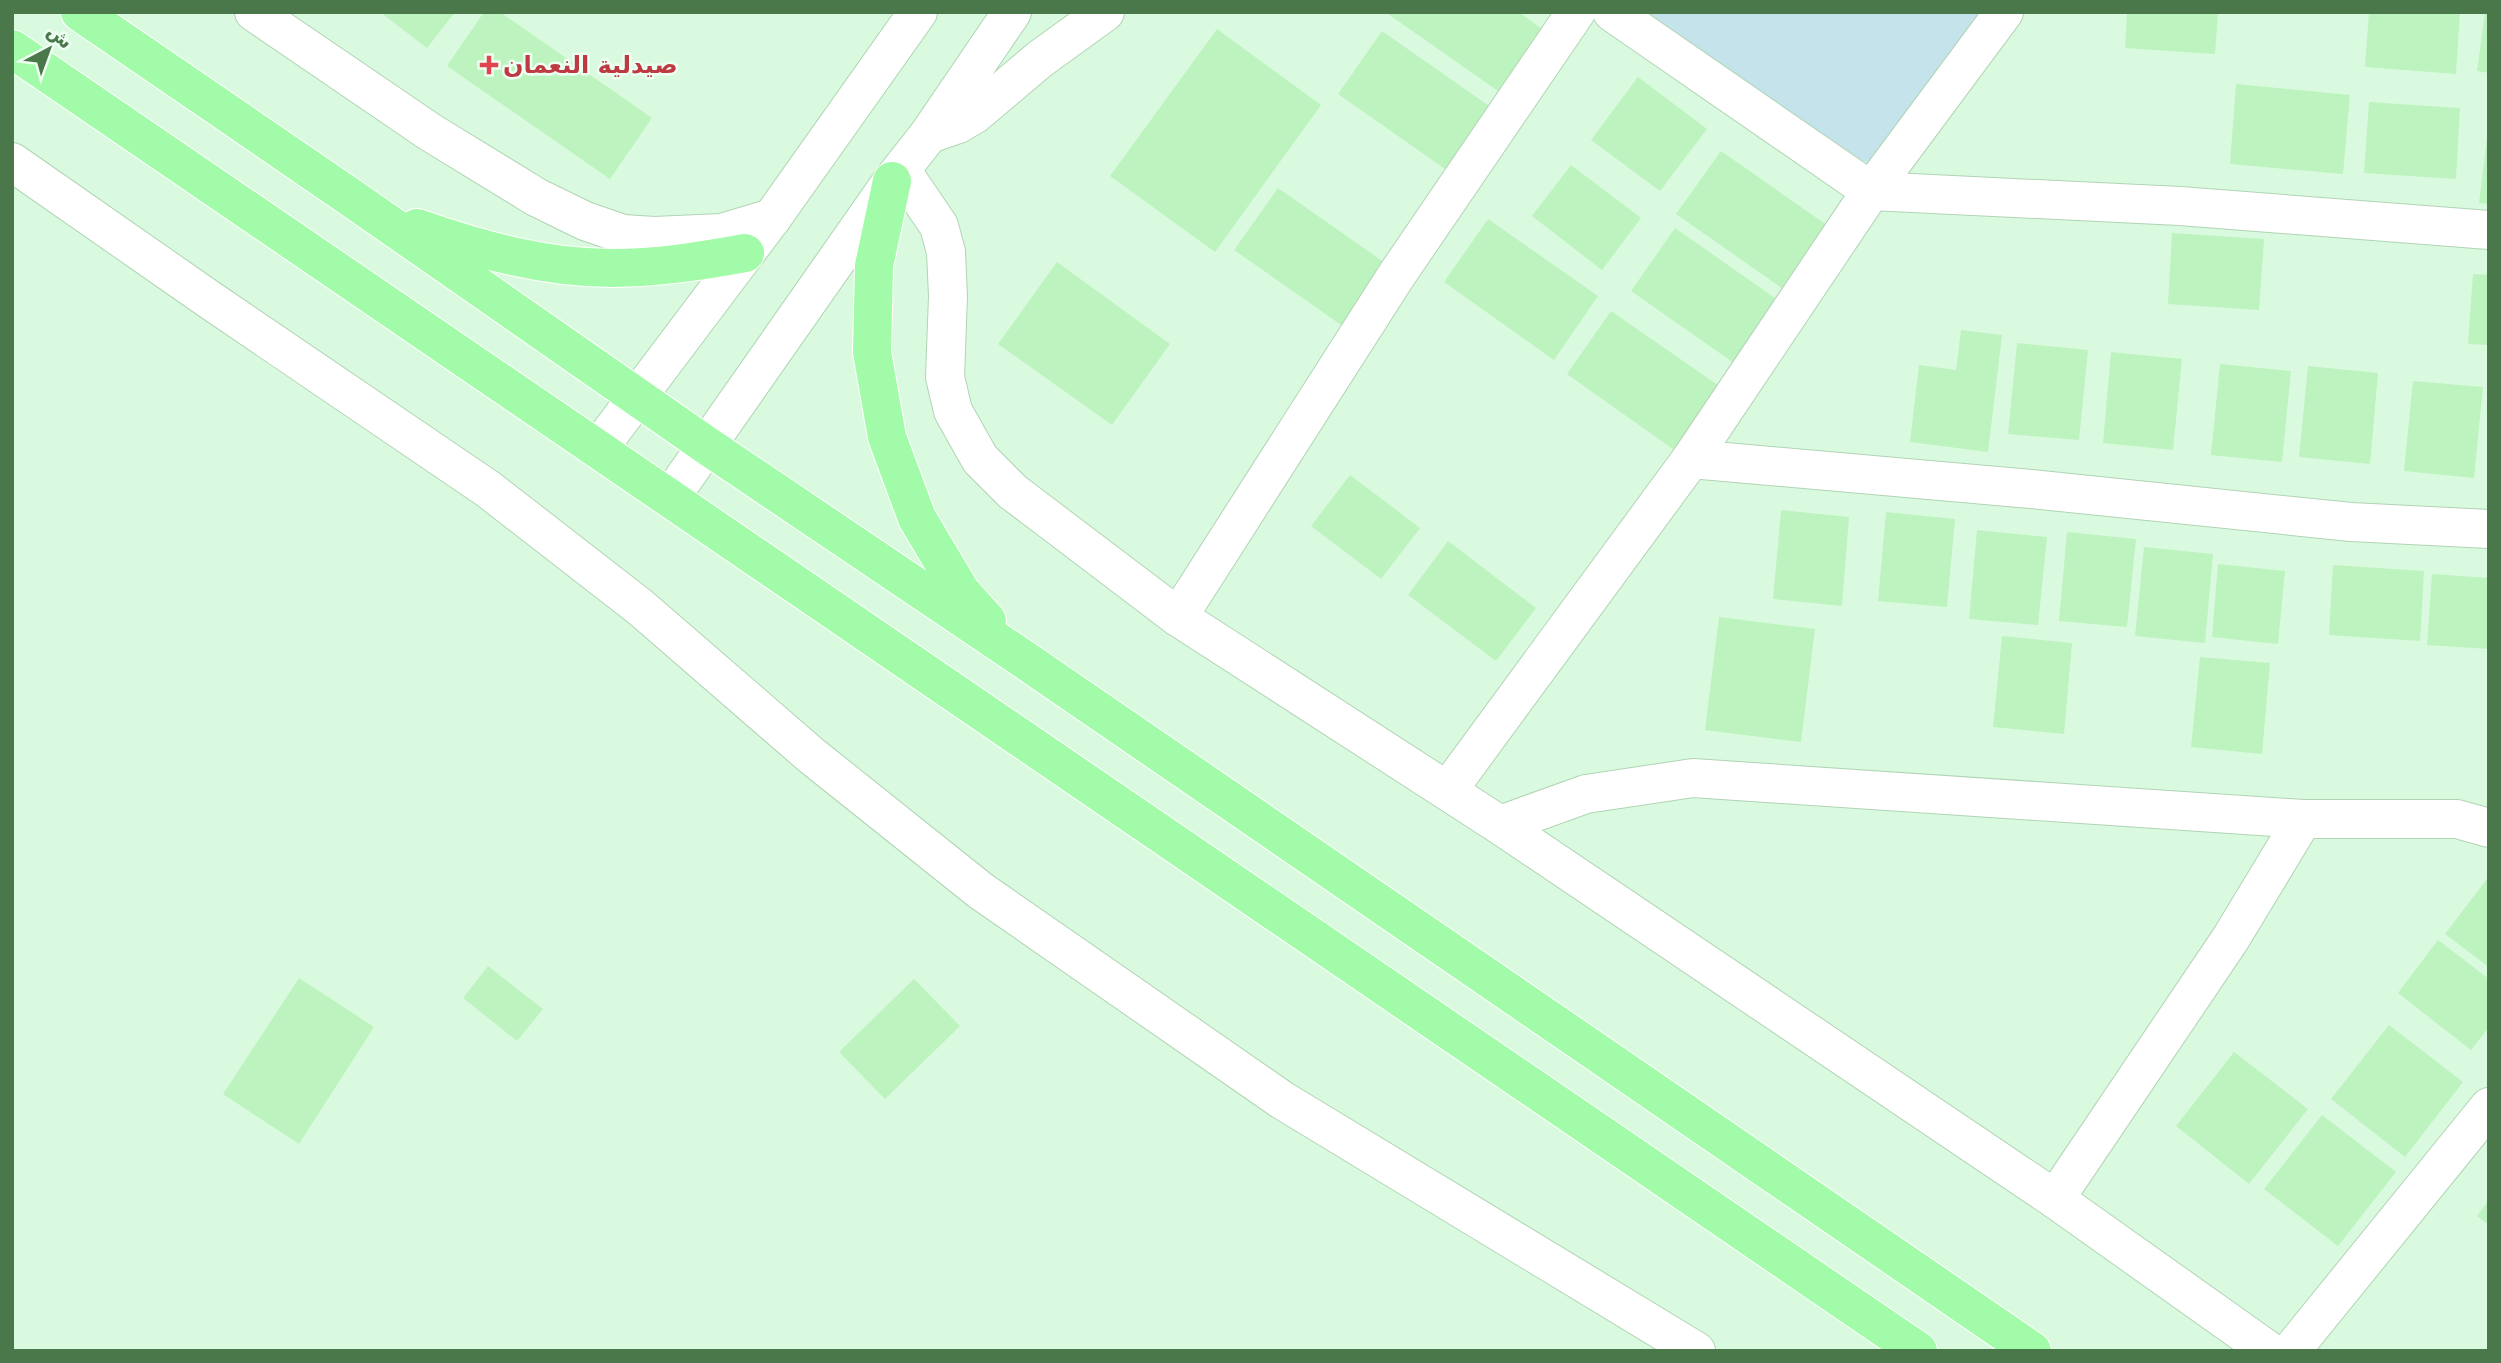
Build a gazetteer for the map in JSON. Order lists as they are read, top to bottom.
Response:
{
  "places": {
    "health": ["صيدلية النعمان"]
  },
  "north": "top right"
}
